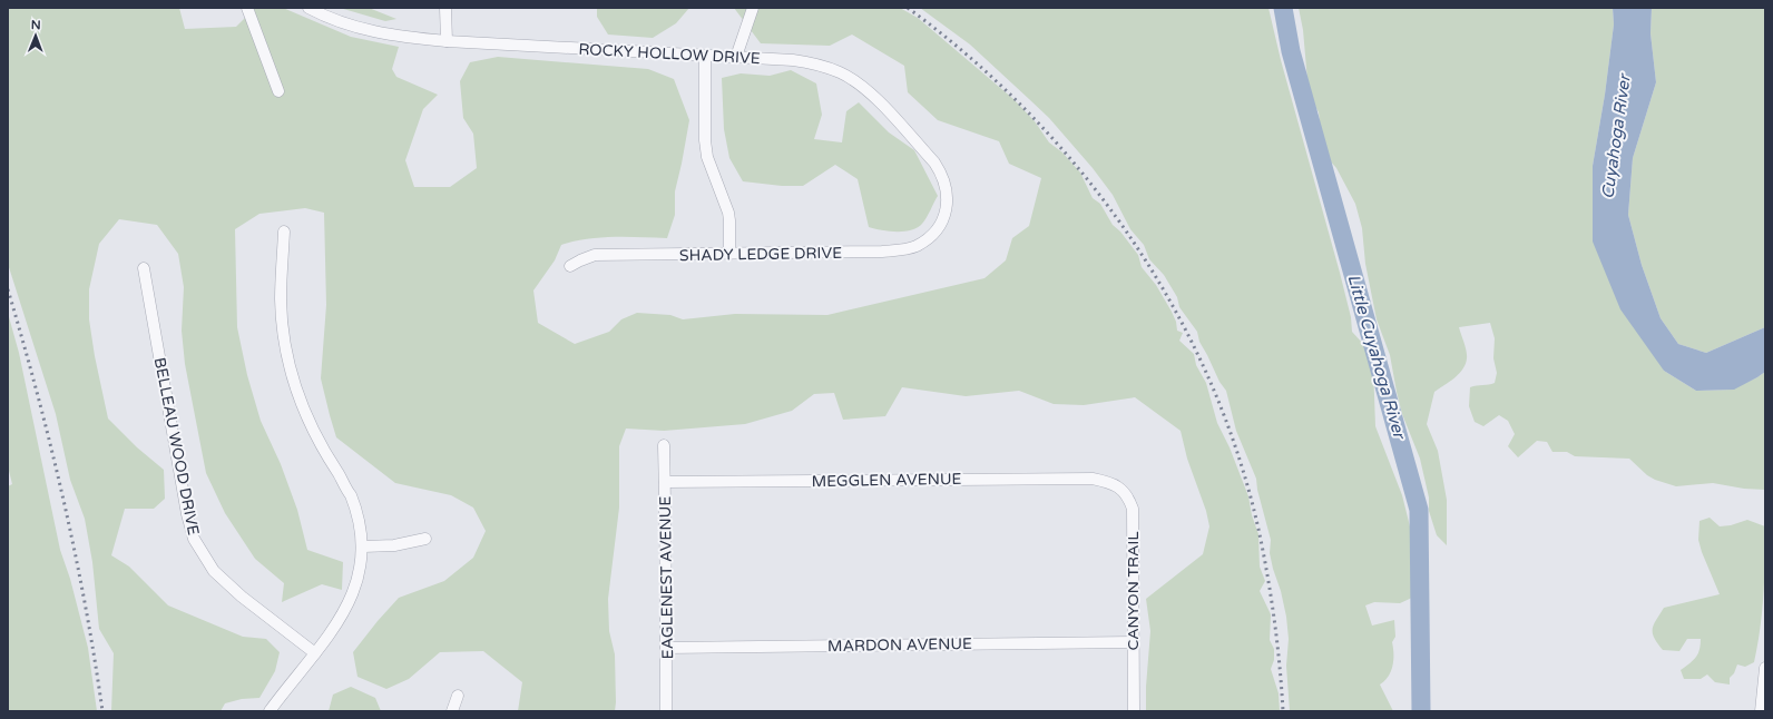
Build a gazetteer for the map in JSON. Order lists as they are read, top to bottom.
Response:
{
  "streets": {
    "street": [
      "ROCKY HOLLOW DRIVE",
      "SHADY LEDGE DRIVE",
      "BELLEAU WOOD DRIVE",
      "MEGGLEN AVENUE",
      "EAGLENEST AVENUE",
      "CANYON TRAIL",
      "MARDON AVENUE"
    ]
  },
  "crossings": [
    ["ROCKY HOLLOW DRIVE", "SHADY LEDGE DRIVE"],
    ["MEGGLEN AVENUE", "EAGLENEST AVENUE"],
    ["MEGGLEN AVENUE", "CANYON TRAIL"],
    ["EAGLENEST AVENUE", "MARDON AVENUE"],
    ["CANYON TRAIL", "MARDON AVENUE"]
  ],
  "water": ["Cuyahoga River", "Little Cuyahoga River"],
  "north": "top"
}
